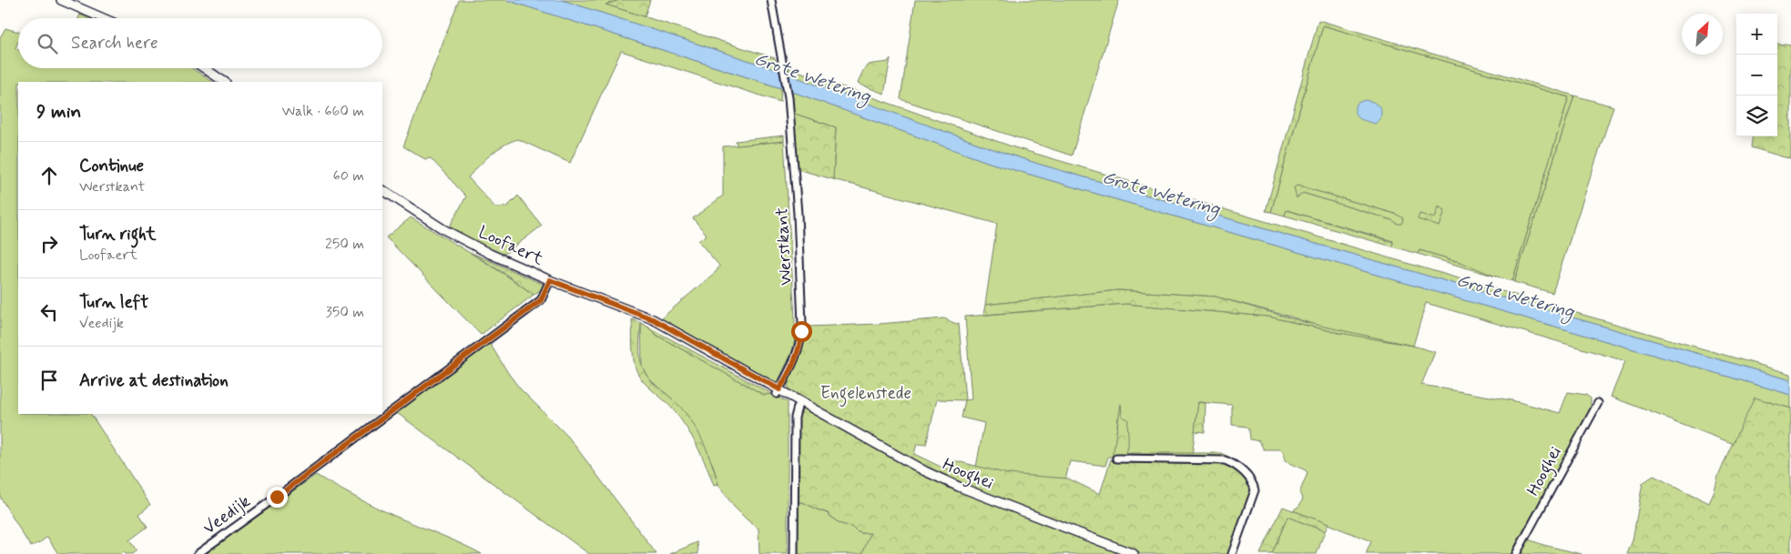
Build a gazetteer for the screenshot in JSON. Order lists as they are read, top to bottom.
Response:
{
  "streets": {
    "street": [
      "Loofaert",
      "Werstkant",
      "Hooghei",
      "Veedijk"
    ]
  },
  "crossings": [
    ["Loofaert", "Werstkant"],
    ["Loofaert", "Hooghei"],
    ["Loofaert", "Veedijk"]
  ],
  "water": ["Grote Wetering"],
  "parks": ["Engelenstede"],
  "north": "top right",
  "page": {
    "map_buttons": ["+", "−"],
    "search": "Search here",
    "heading": ["9 min", "Walk · 660 m"],
    "list": [
      ["Continue", "Werstkant", "60 m"],
      ["Turn right", "Loofaert", "250 m"],
      ["Turn left", "Veedijk", "350 m"],
      "Arrive at destination"
    ]
  }
}
